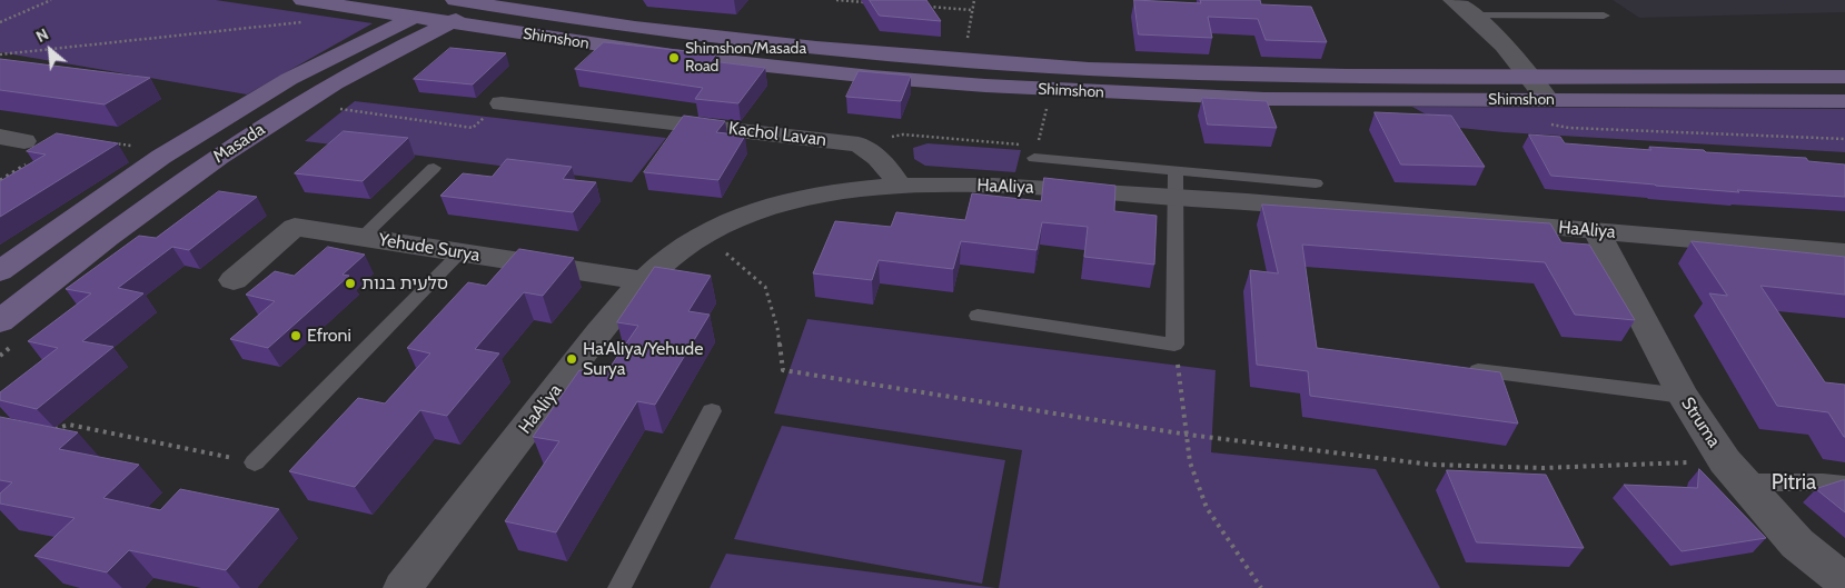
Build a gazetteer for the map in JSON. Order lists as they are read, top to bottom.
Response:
{
  "streets": {
    "main road": ["Shimshon", "Masada"],
    "street": [
      "Kachol Lavan",
      "HaAliya",
      "Yehude Surya",
      "Struma"
    ],
    "lane": ["Pitria"]
  },
  "crossings": [
    ["Shimshon", "Masada"],
    ["Kachol Lavan", "HaAliya"],
    ["HaAliya", "Yehude Surya"],
    ["HaAliya", "Struma"],
    ["Struma", "Pitria"]
  ],
  "places": [
    "Shimshon/Masada Road",
    "סלעית בנות",
    "Efroni",
    "Ha'Aliya/Yehude Surya"
  ],
  "north": "top left"
}
